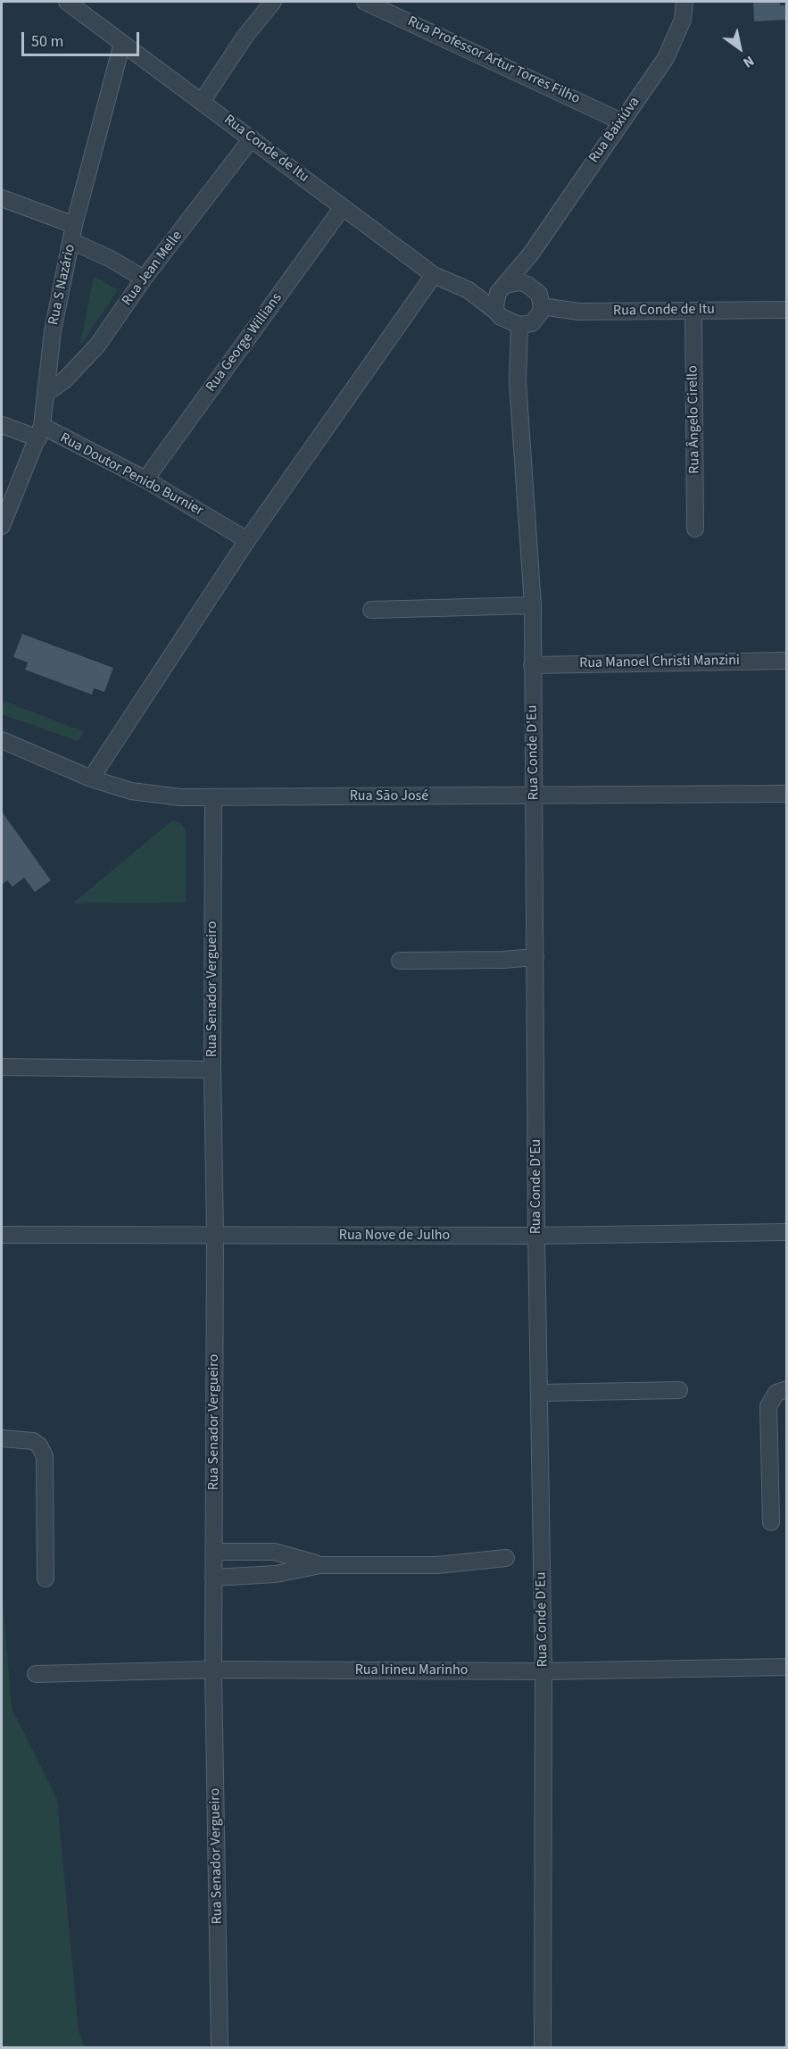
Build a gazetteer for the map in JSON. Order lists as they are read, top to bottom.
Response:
{
  "streets": {
    "street": [
      "Rua Professor Artur Torres Filho",
      "Rua Baixiúva",
      "Rua Conde de Itu",
      "Rua Jean Melle",
      "Rua S Nazário",
      "Rua George Willians",
      "Rua Ângelo Cirello",
      "Rua Doutor Penido Burnier",
      "Rua Manoel Christi Manzini",
      "Rua Conde D'Eu",
      "Rua São José",
      "Rua Senador Vergueiro",
      "Rua Nove de Julho",
      "Rua Irineu Marinho"
    ]
  },
  "crossings": [
    ["Rua Professor Artur Torres Filho", "Rua Baixiúva"],
    ["Rua Conde de Itu", "Rua Jean Melle"],
    ["Rua Conde de Itu", "Rua S Nazário"],
    ["Rua Conde de Itu", "Rua George Willians"],
    ["Rua Conde de Itu", "Rua Ângelo Cirello"],
    ["Rua Conde de Itu", "Rua Conde D'Eu"],
    ["Rua Jean Melle", "Rua S Nazário"],
    ["Rua S Nazário", "Rua Doutor Penido Burnier"],
    ["Rua George Willians", "Rua Doutor Penido Burnier"],
    ["Rua Manoel Christi Manzini", "Rua Conde D'Eu"],
    ["Rua Conde D'Eu", "Rua São José"],
    ["Rua Conde D'Eu", "Rua Nove de Julho"],
    ["Rua Conde D'Eu", "Rua Irineu Marinho"],
    ["Rua São José", "Rua Senador Vergueiro"],
    ["Rua Senador Vergueiro", "Rua Nove de Julho"],
    ["Rua Senador Vergueiro", "Rua Irineu Marinho"]
  ],
  "scale_bar": "50 m",
  "north": "bottom right"
}
